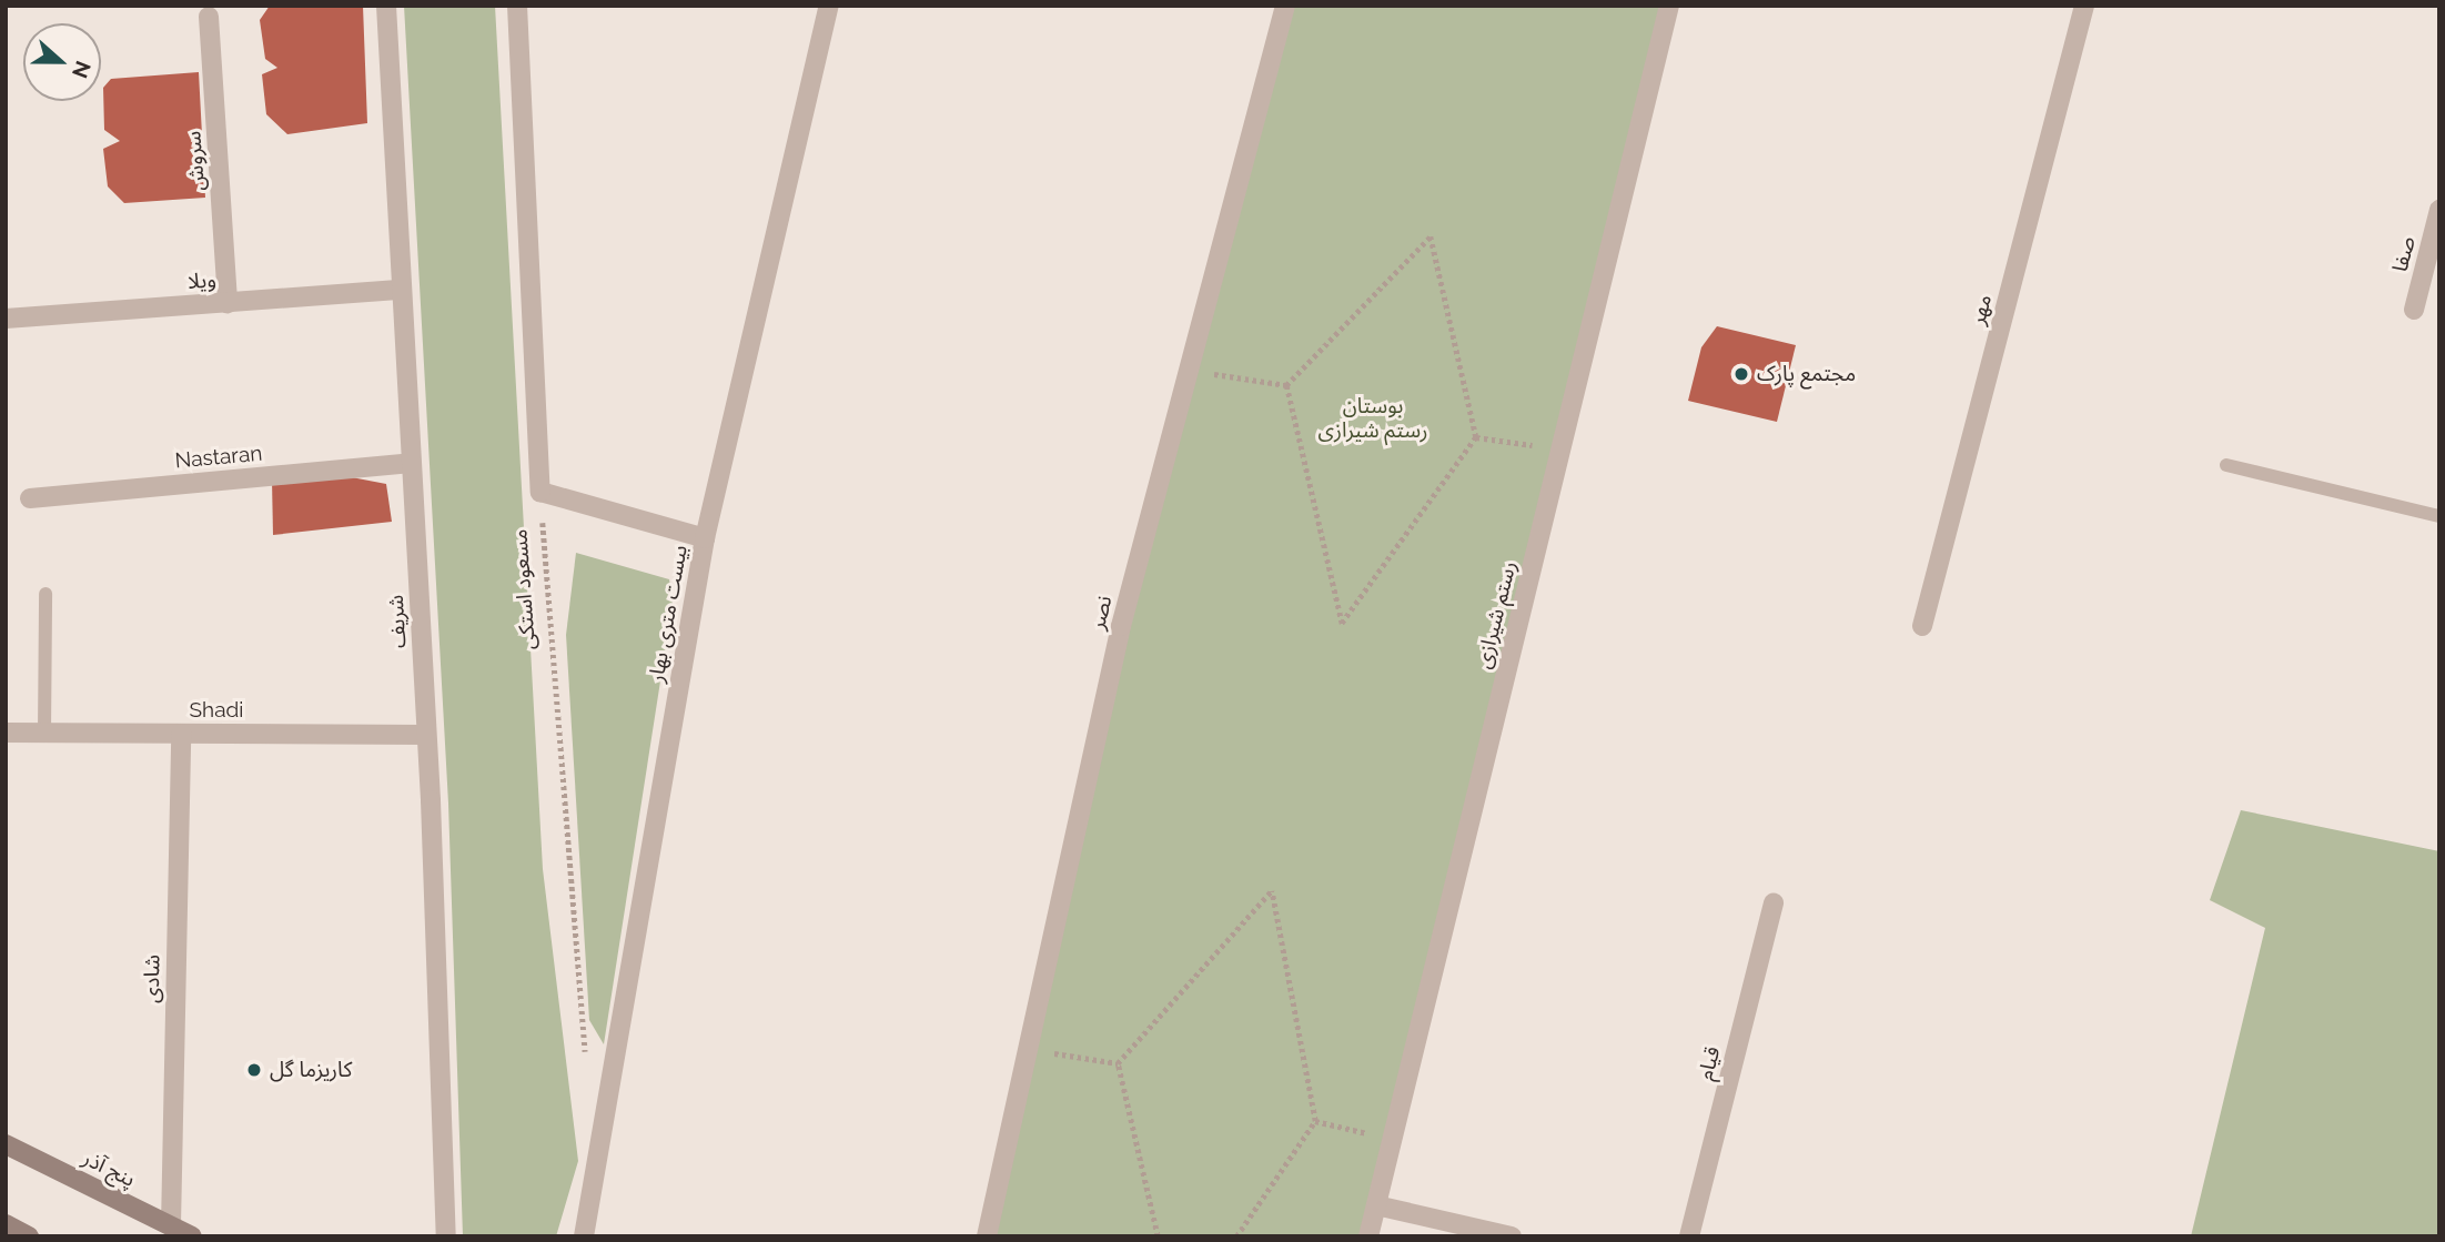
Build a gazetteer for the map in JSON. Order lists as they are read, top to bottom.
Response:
{
  "streets": {
    "main road": ["پنج آذر"],
    "street": [
      "سروش",
      "صفا",
      "ویلا",
      "مهر",
      "Nastaran",
      "نصر",
      "بیست متری بهار",
      "رستم شیرازی",
      "شریف",
      "Shadi",
      "شادی",
      "قیام"
    ],
    "path": ["مسعود استکی"]
  },
  "crossings": [
    ["سروش", "ویلا"],
    ["ویلا", "شریف"],
    ["Nastaran", "شریف"],
    ["شریف", "Shadi"],
    ["Shadi", "شادی"],
    ["شادی", "پنج آذر"]
  ],
  "parks": ["بوستان رستم شیرازی"],
  "places": ["مجتمع پارک", "کاریزما گل"],
  "north": "right"
}
